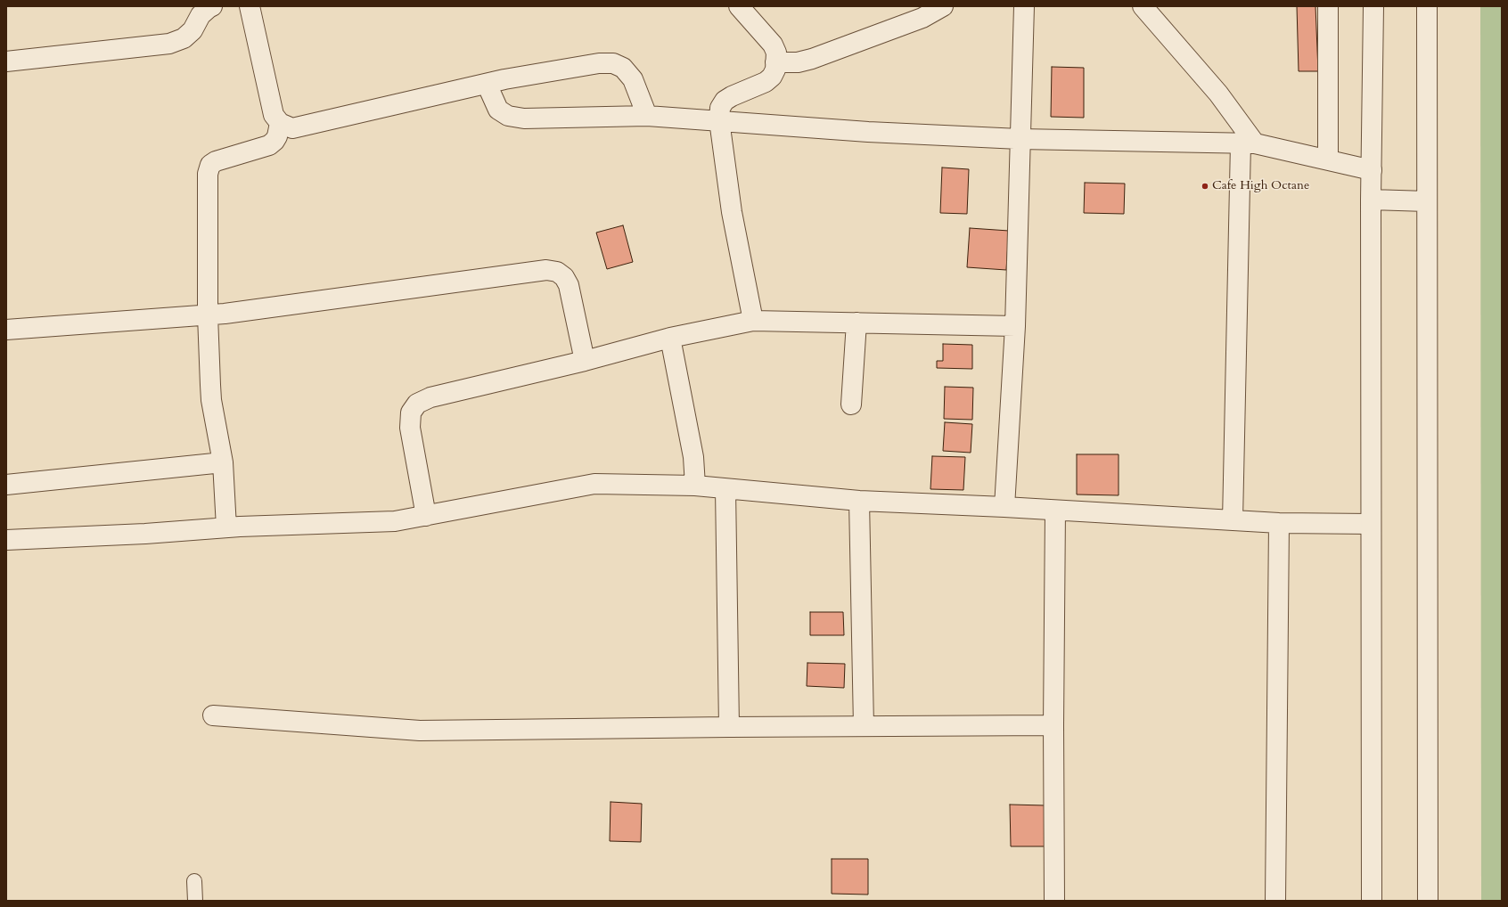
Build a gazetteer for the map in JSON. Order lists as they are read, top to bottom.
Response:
{
  "places": ["Cafe High Octane"]
}
